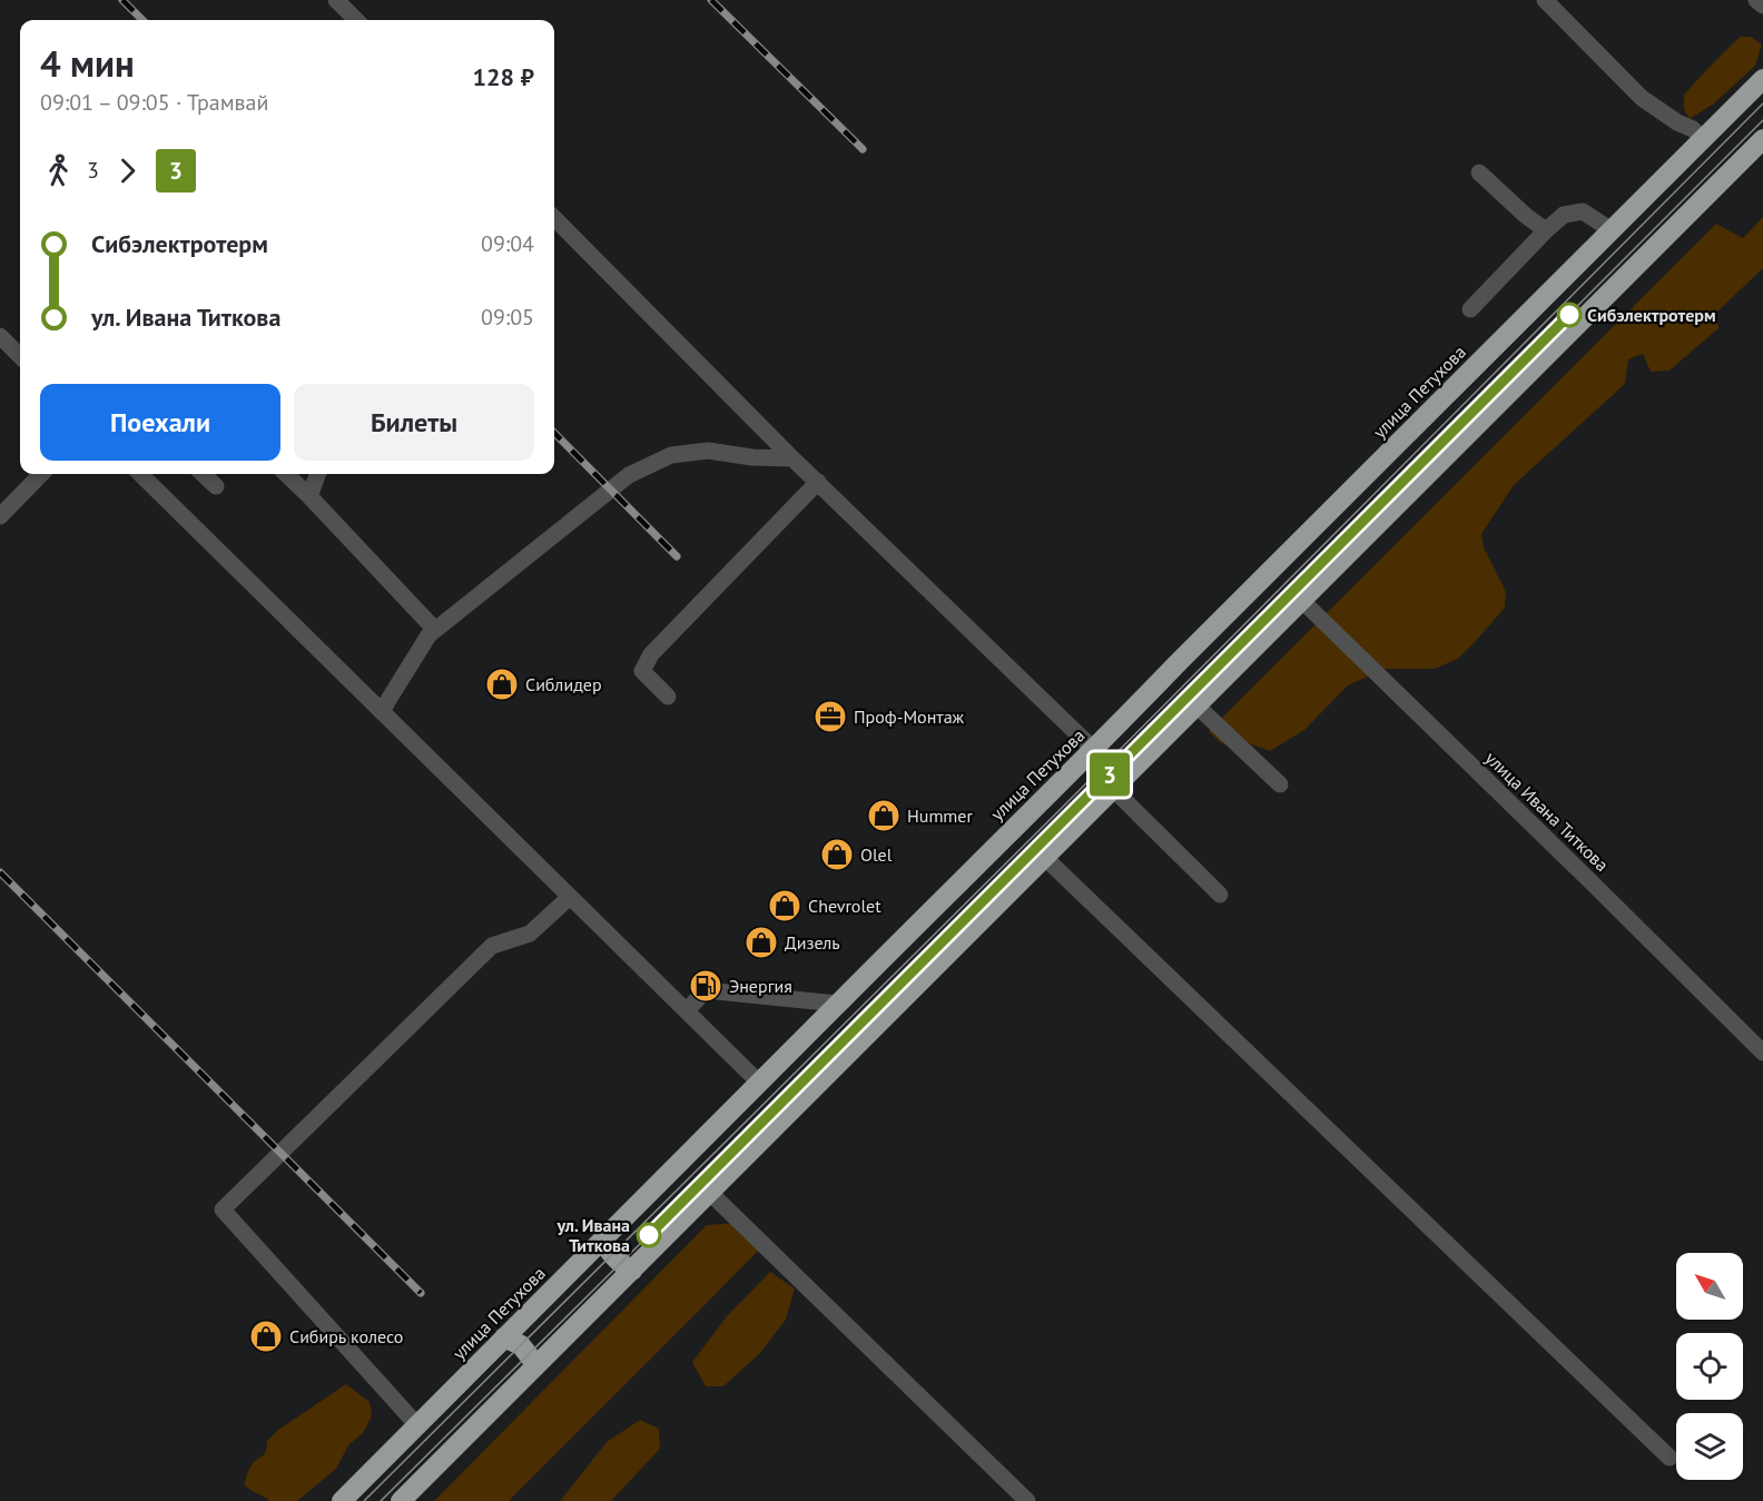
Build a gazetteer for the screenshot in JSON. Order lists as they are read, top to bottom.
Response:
{
  "streets": {
    "highway": ["улица Петухова"],
    "street": ["улица Ивана Титкова"]
  },
  "places": {
    "other": ["Сибэлектротерм", "ул. Ивана Титкова"],
    "shop": [
      "Сиблидер",
      "Hummer",
      "Olel",
      "Chevrolet",
      "Дизель",
      "Сибирь колесо"
    ],
    "office": ["Проф-Монтаж"],
    "fuel station": ["Энергия"]
  },
  "lines": ["tram line 3"],
  "north": "top left",
  "page": {
    "on_map": "3",
    "heading": ["4 мин", "09:01 – 09:05 · Трамвай", "128 ₽"],
    "legs": ["3", "3"],
    "list": [
      {
        "name": "Сибэлектротерм",
        "value": "09:04"
      },
      {
        "name": "ул. Ивана Титкова",
        "value": "09:05"
      }
    ],
    "buttons": ["Поехали", "Билеты"]
  }
}
